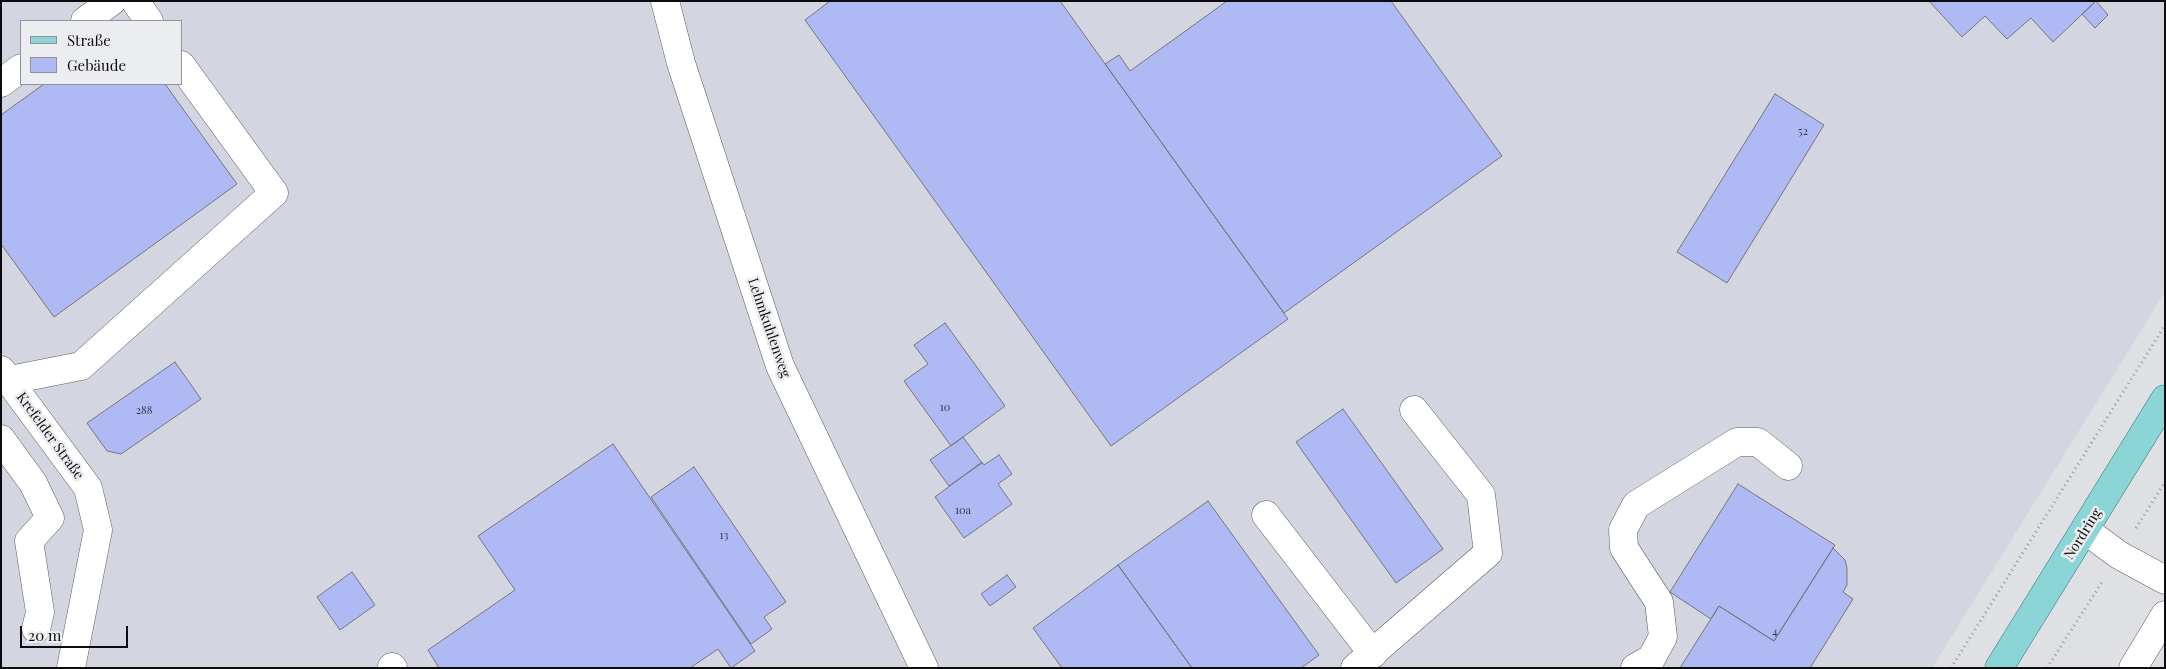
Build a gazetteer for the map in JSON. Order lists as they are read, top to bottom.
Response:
{
  "streets": {
    "main road": ["Nordring"],
    "street": ["Lehmkuhlenweg", "Krefelder Straße"]
  },
  "house_numbers": [
    "52",
    "10",
    "288",
    "10a",
    "13",
    "4"
  ],
  "legend": ["Straße", "Gebäude"],
  "scale_bar": "20 m"
}
